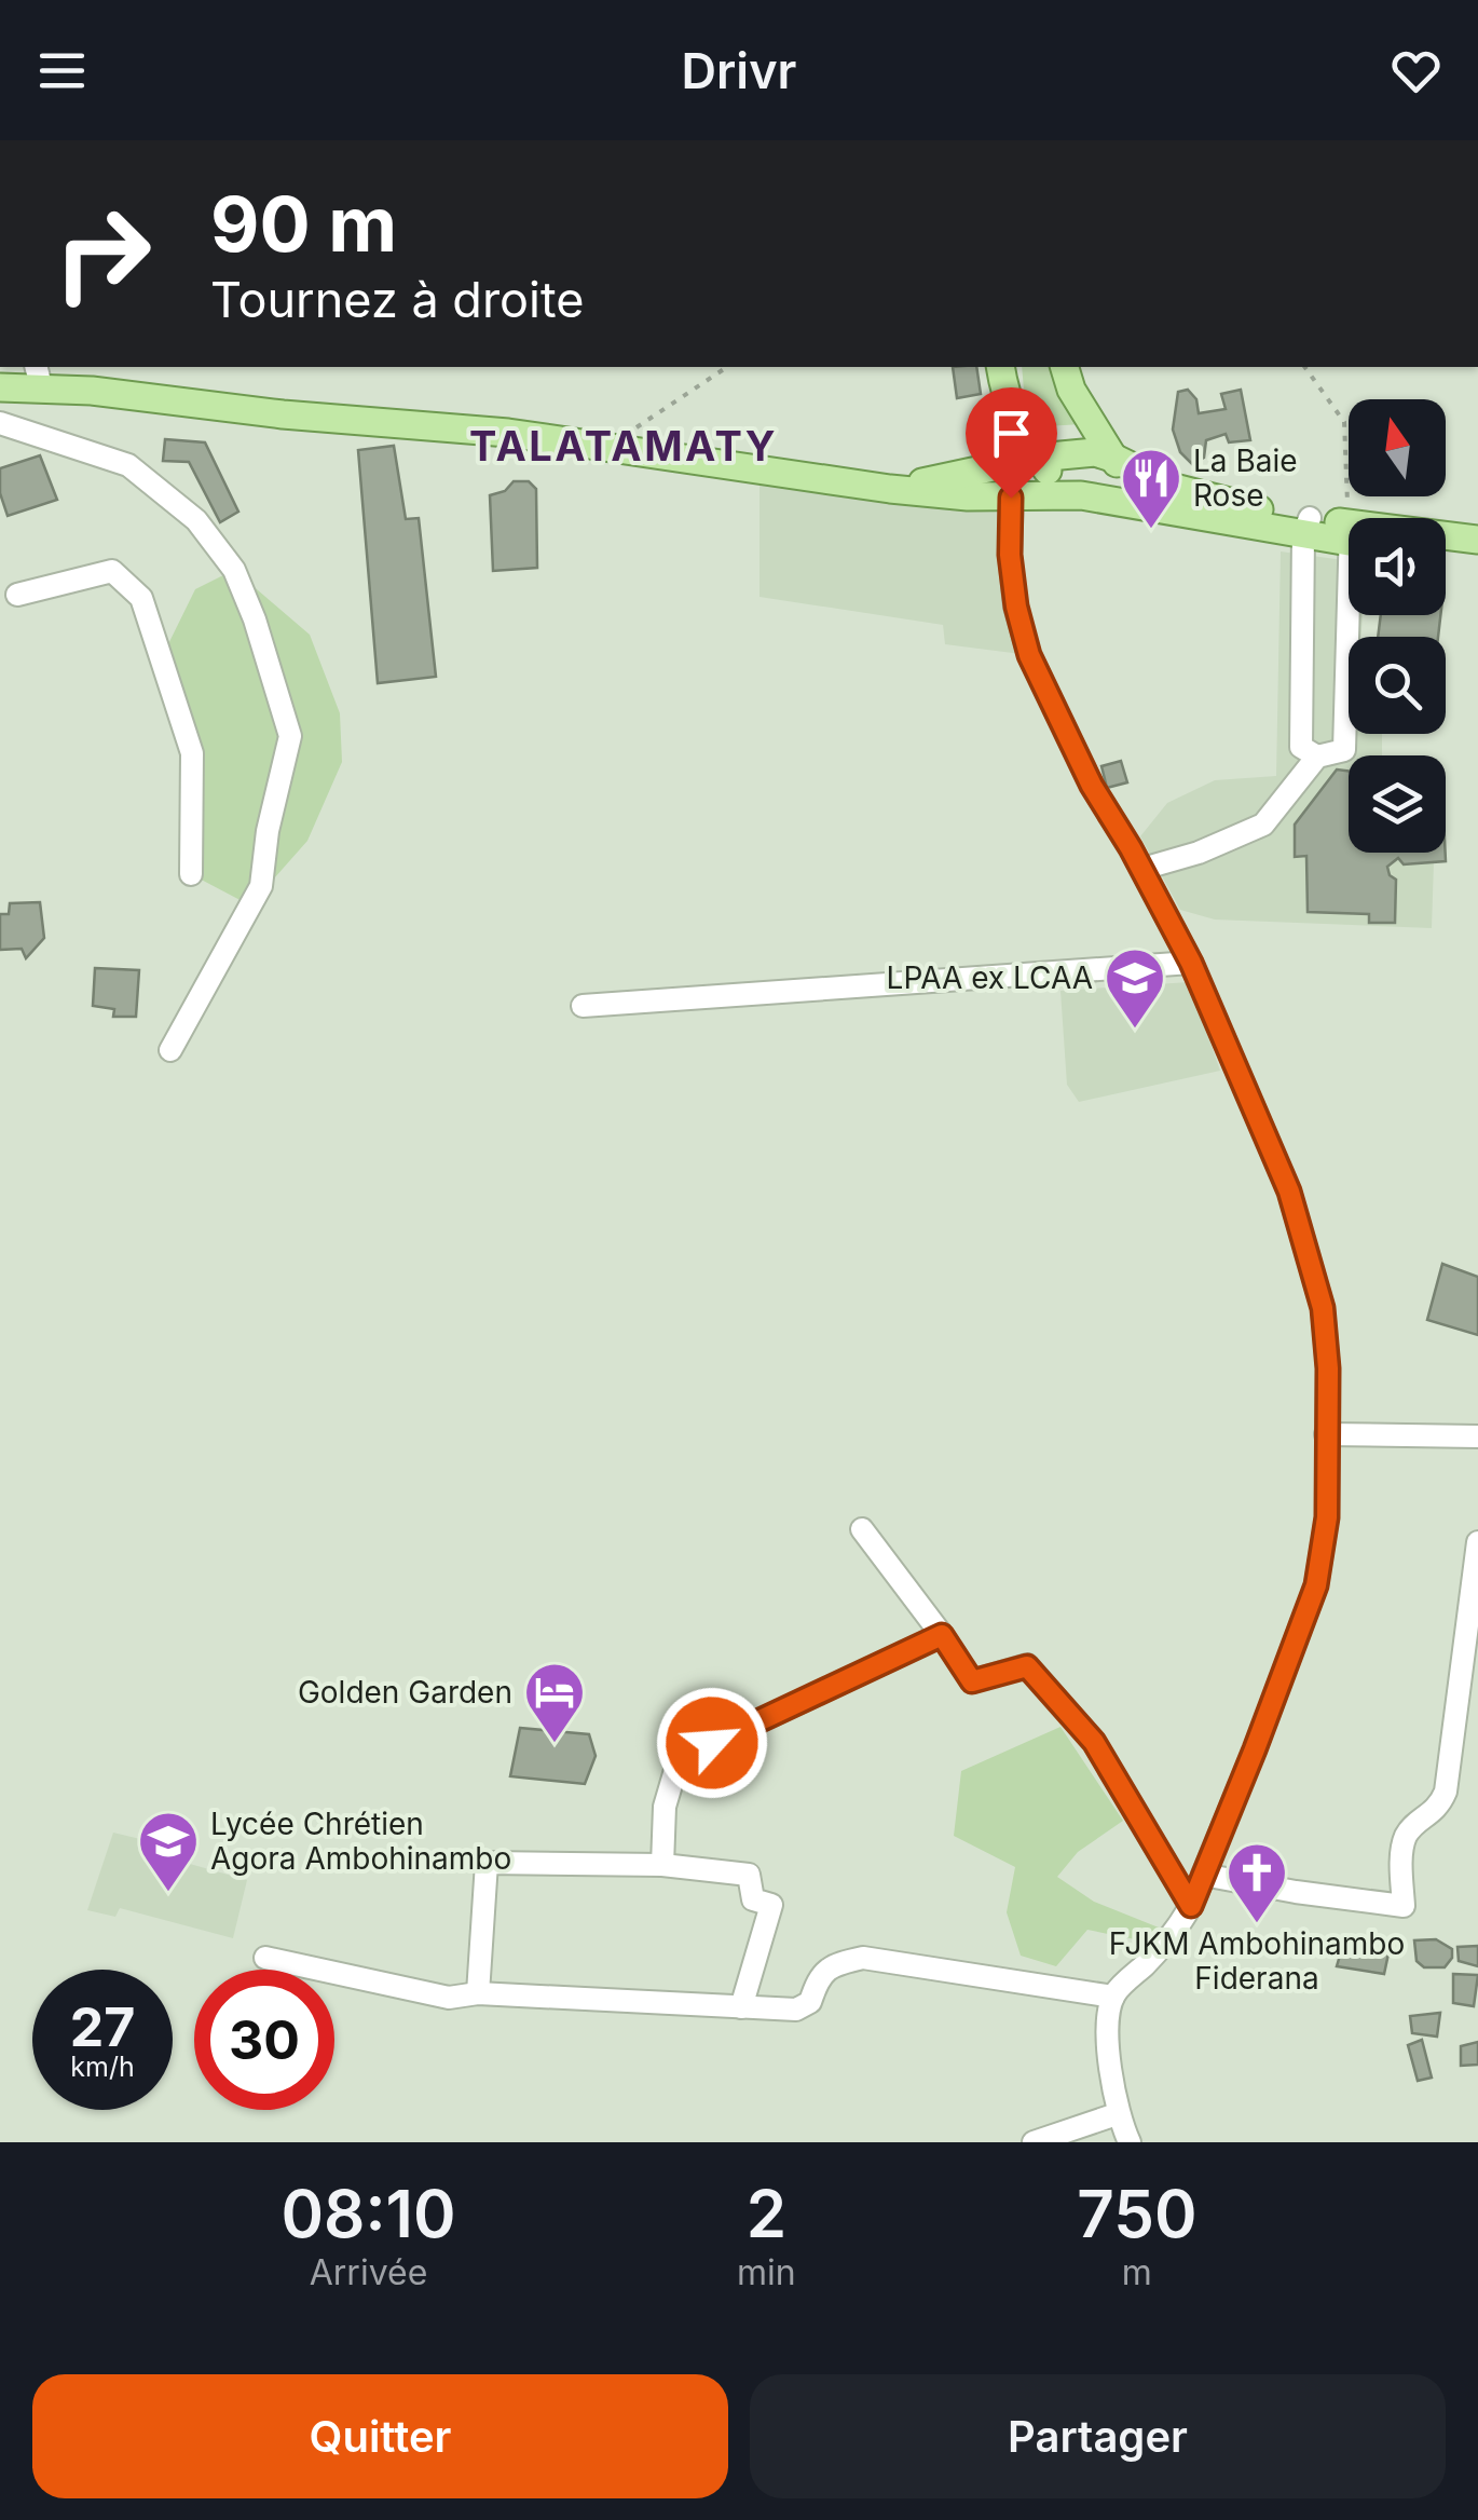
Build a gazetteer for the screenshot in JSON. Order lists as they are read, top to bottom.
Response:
{
  "districts": ["TALATAMATY"],
  "places": {
    "restaurant": ["La Baie Rose"],
    "school or university": ["LPAA ex LCAA", "Lycée Chrétien Agora Ambohinambo"],
    "hotel": ["Golden Garden"],
    "church": ["FJKM Ambohinambo Fiderana"]
  },
  "north": "top",
  "page": {
    "header": "Drivr",
    "turn": ["90 m", "Tournez à droite"],
    "speed": "27 km/h",
    "limit": "30",
    "eta": [
      "08:10",
      "Arrivée",
      "2",
      "min",
      "750",
      "m"
    ],
    "buttons": ["Quitter", "Partager"]
  }
}
